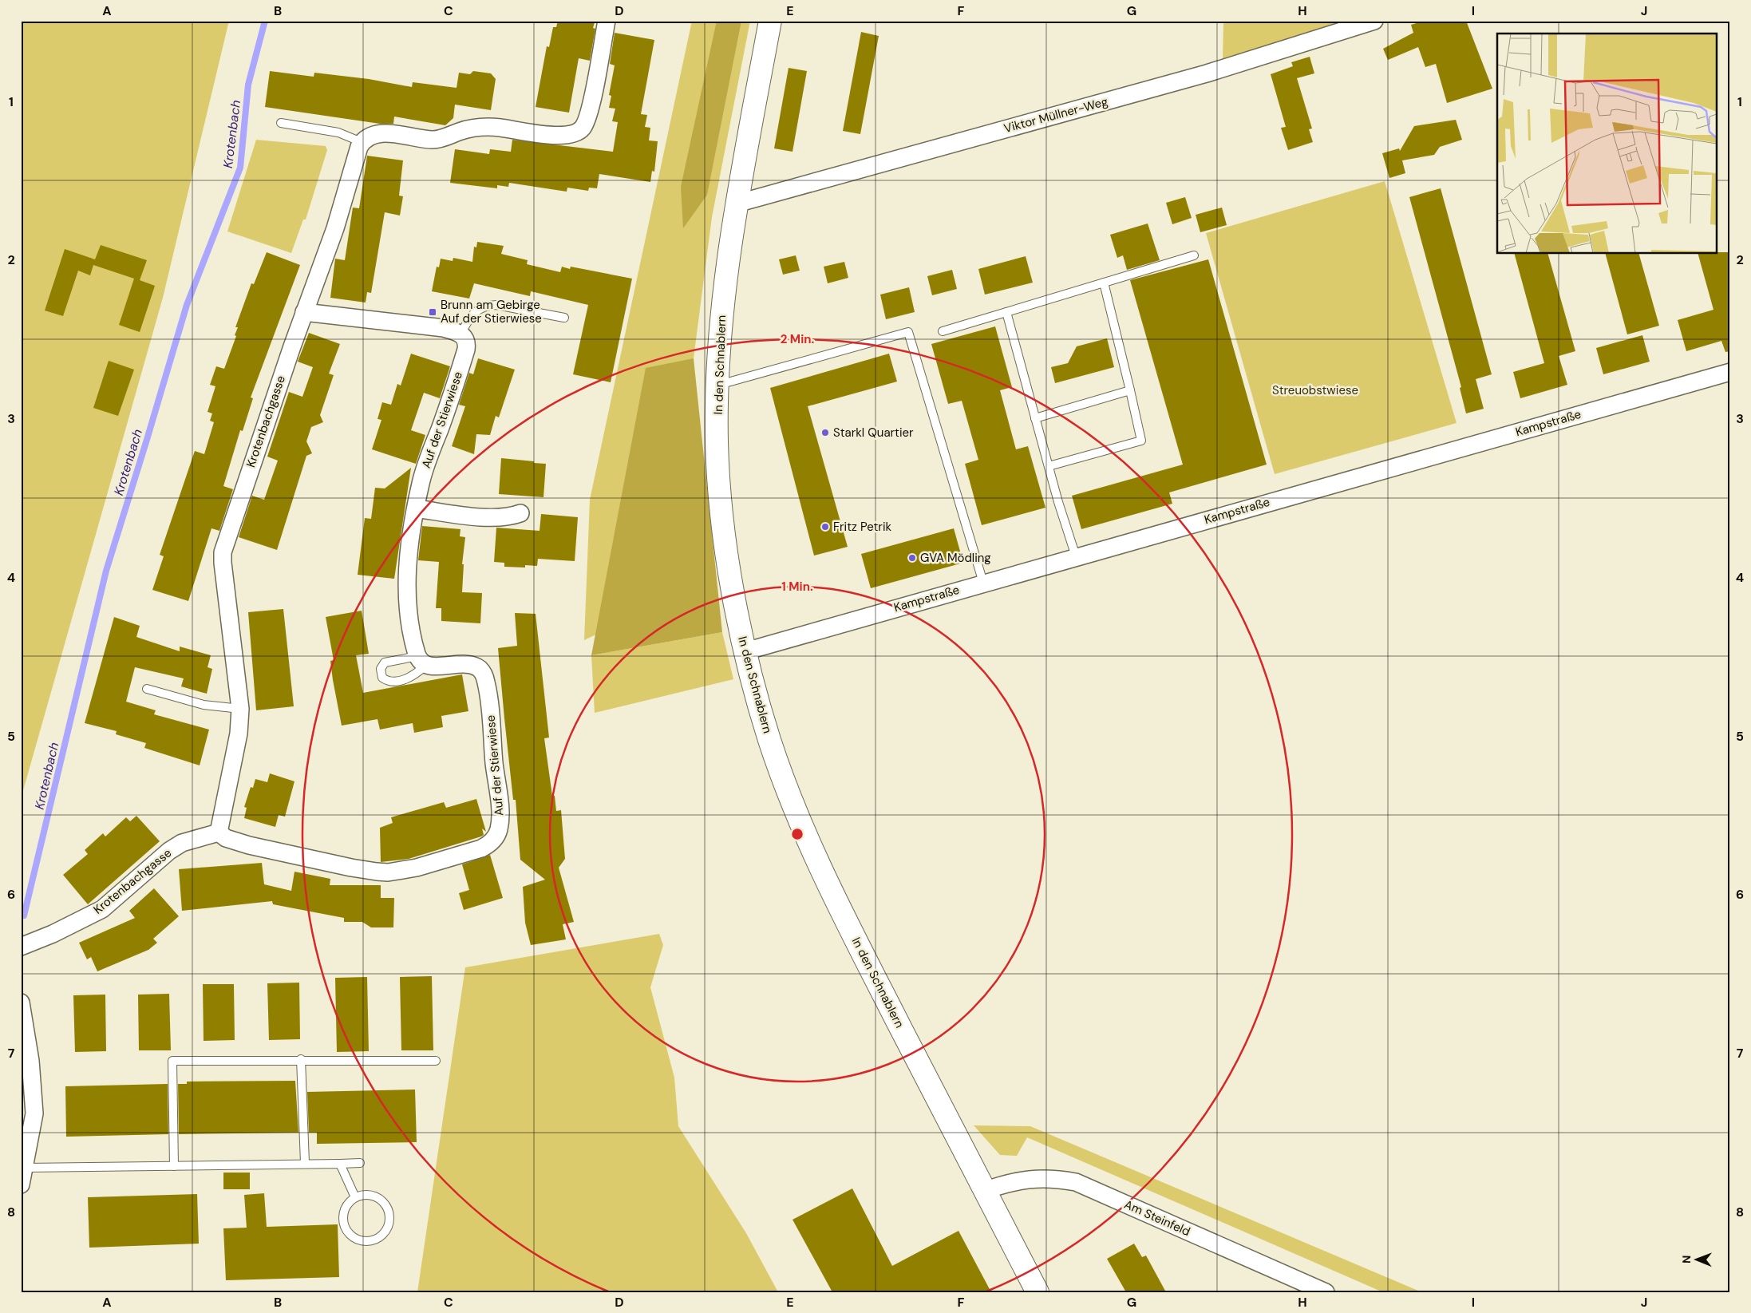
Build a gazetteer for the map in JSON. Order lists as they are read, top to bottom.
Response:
{
  "streets": {
    "street": [
      "Viktor Müllner-Weg",
      "In den Schnablern",
      "Auf der Stierwiese",
      "Krotenbachgasse",
      "Kampstraße",
      "Am Steinfeld"
    ]
  },
  "crossings": [
    ["Viktor Müllner-Weg", "In den Schnablern"],
    ["In den Schnablern", "Kampstraße"],
    ["In den Schnablern", "Am Steinfeld"],
    ["Auf der Stierwiese", "Krotenbachgasse"]
  ],
  "water": ["Krotenbach"],
  "parks": ["Streuobstwiese"],
  "places": {
    "transit": ["Brunn am Gebirge Auf der Stierwiese"],
    "other": ["Starkl Quartier", "Fritz Petrik", "GVA Mödling"]
  },
  "north": "left",
  "grid": {
    "columns": [
      "A",
      "B",
      "C",
      "D",
      "E",
      "F",
      "G",
      "H",
      "I",
      "J"
    ],
    "rows": [
      "1",
      "2",
      "3",
      "4",
      "5",
      "6",
      "7",
      "8"
    ]
  },
  "rings": ["2 Min.", "1 Min."]
}
